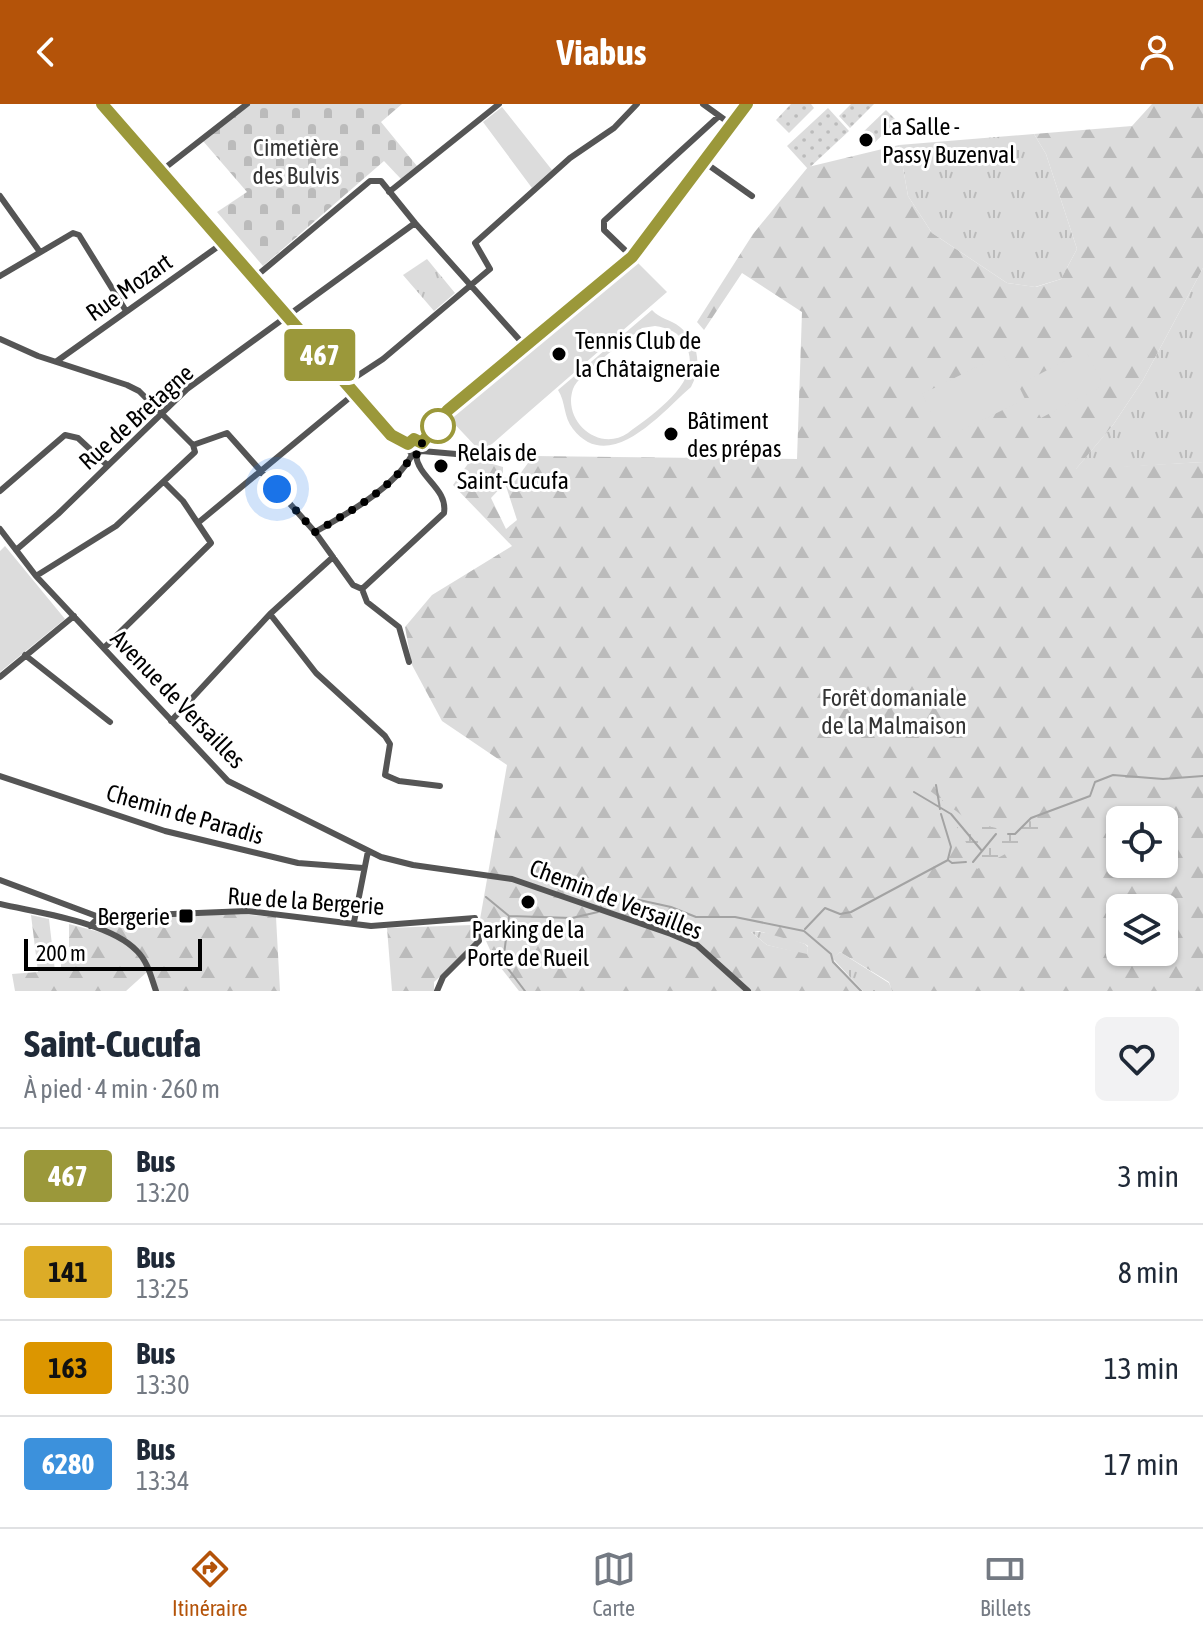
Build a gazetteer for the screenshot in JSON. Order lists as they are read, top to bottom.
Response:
{
  "streets": {
    "street": [
      "Rue Mozart",
      "Rue de Bretagne",
      "Avenue de Versailles",
      "Chemin de Paradis",
      "Chemin de Versailles",
      "Rue de la Bergerie"
    ]
  },
  "crossings": [
    ["Rue de Bretagne", "Avenue de Versailles"],
    ["Avenue de Versailles", "Chemin de Versailles"]
  ],
  "parks": ["Cimetière des Bulvis", "Forêt domaniale de la Malmaison"],
  "places": {
    "other": [
      "La Salle - Passy Buzenval",
      "Tennis Club de la Châtaigneraie",
      "Bâtiment des prépas",
      "Relais de Saint-Cucufa",
      "Parking de la Porte de Rueil"
    ],
    "transit": ["Bergerie"]
  },
  "lines": ["bus line 467"],
  "scale_bar": "200 m",
  "page": {
    "header": "Viabus",
    "on_map": "467",
    "scale": "200 m",
    "heading": ["Saint-Cucufa", "À pied · 4 min · 260 m"],
    "list": [
      {
        "mark": "467",
        "name": "Bus",
        "note": "13:20",
        "value": "3 min"
      },
      {
        "mark": "141",
        "name": "Bus",
        "note": "13:25",
        "value": "8 min"
      },
      {
        "mark": "163",
        "name": "Bus",
        "note": "13:30",
        "value": "13 min"
      },
      {
        "mark": "6280",
        "name": "Bus",
        "note": "13:34",
        "value": "17 min"
      }
    ],
    "tabs": ["Itinéraire", "Carte", "Billets"]
  }
}
